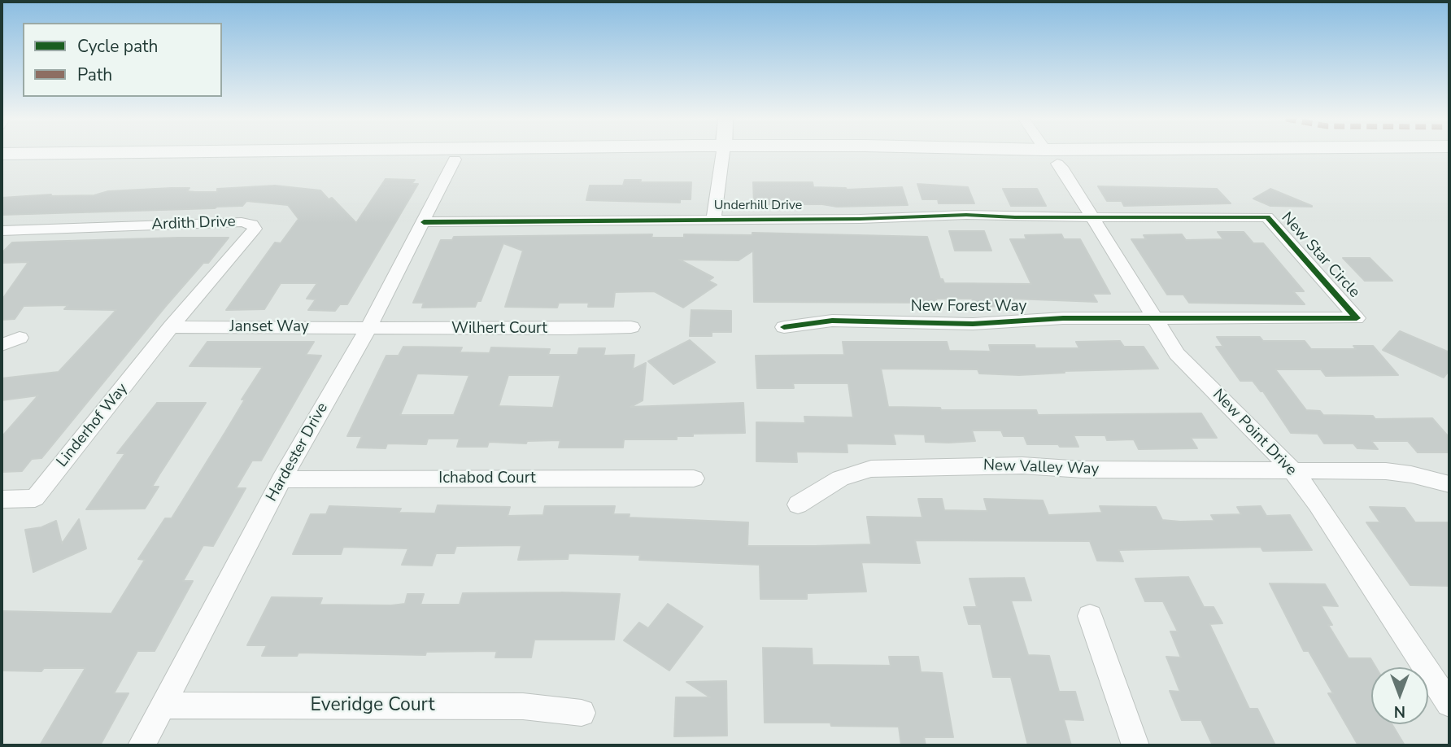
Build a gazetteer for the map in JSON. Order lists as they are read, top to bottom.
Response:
{
  "streets": {
    "street": [
      "Underhill Drive",
      "Ardith Drive",
      "New Star Circle",
      "New Forest Way",
      "Janset Way",
      "Wilhert Court",
      "Linderhof Way",
      "New Point Drive",
      "Hardester Drive",
      "New Valley Way",
      "Ichabod Court",
      "Everidge Court"
    ]
  },
  "crossings": [
    ["Underhill Drive", "New Star Circle"],
    ["Underhill Drive", "New Point Drive"],
    ["Underhill Drive", "Hardester Drive"],
    ["Ardith Drive", "Janset Way"],
    ["Ardith Drive", "Linderhof Way"],
    ["New Star Circle", "New Forest Way"],
    ["New Star Circle", "New Point Drive"],
    ["New Forest Way", "New Point Drive"],
    ["Janset Way", "Wilhert Court"],
    ["Janset Way", "Linderhof Way"],
    ["Janset Way", "Hardester Drive"],
    ["Wilhert Court", "Hardester Drive"],
    ["New Point Drive", "New Valley Way"],
    ["Hardester Drive", "Ichabod Court"],
    ["Hardester Drive", "Everidge Court"]
  ],
  "legend": ["Cycle path", "Path"],
  "north": "bottom"
}
